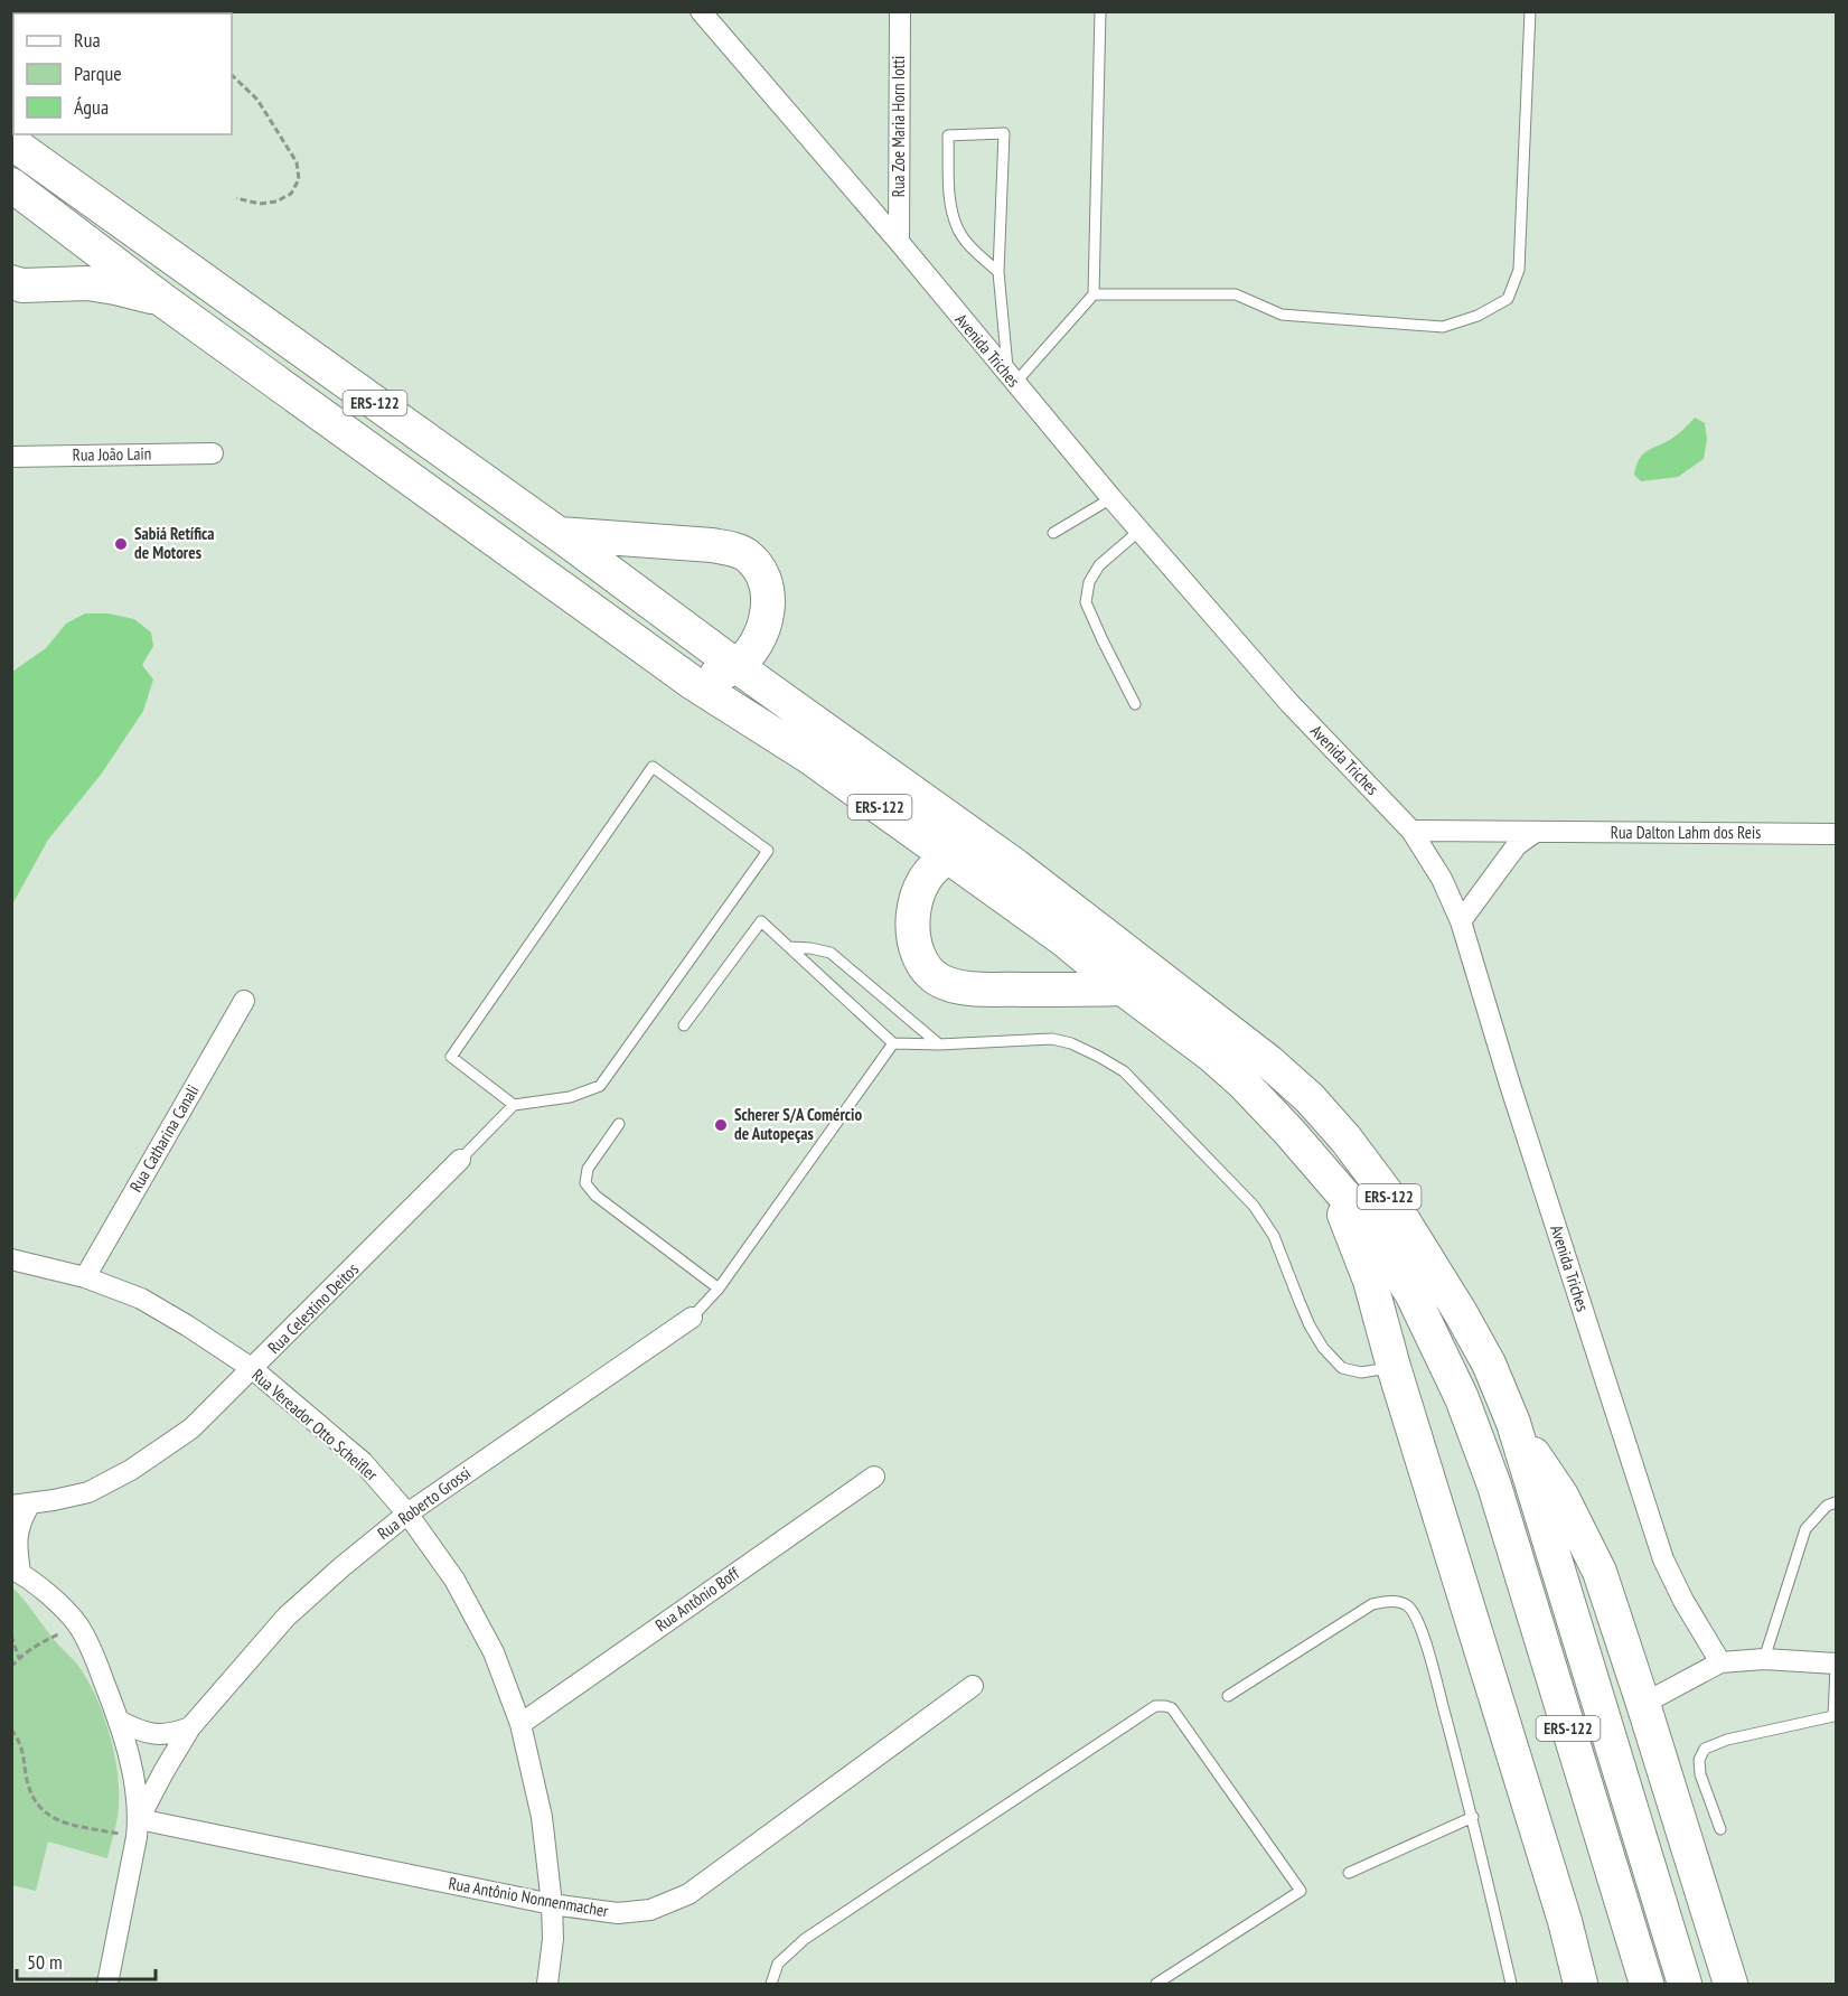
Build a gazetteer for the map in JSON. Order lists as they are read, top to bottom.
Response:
{
  "streets": {
    "highway": ["ERS-122"],
    "street": [
      "Rua Zoe Maria Horn Iotti",
      "Avenida Triches",
      "Rua João Lain",
      "Rua Dalton Lahm dos Reis",
      "Rua Catharina Canali",
      "Rua Celestino Deitos",
      "Rua Vereador Otto Scheifler",
      "Rua Roberto Grossi",
      "Rua Antônio Boff",
      "Rua Antônio Nonnenmacher"
    ]
  },
  "crossings": [
    ["Rua Zoe Maria Horn Iotti", "Avenida Triches"],
    ["Avenida Triches", "Rua Dalton Lahm dos Reis"],
    ["Rua Catharina Canali", "Rua Vereador Otto Scheifler"],
    ["Rua Celestino Deitos", "Rua Vereador Otto Scheifler"],
    ["Rua Vereador Otto Scheifler", "Rua Roberto Grossi"],
    ["Rua Vereador Otto Scheifler", "Rua Antônio Boff"],
    ["Rua Vereador Otto Scheifler", "Rua Antônio Nonnenmacher"],
    ["Rua Roberto Grossi", "Rua Antônio Nonnenmacher"]
  ],
  "places": ["Sabiá Retífica de Motores", "Scherer S/A Comércio de Autopeças"],
  "legend": ["Rua", "Parque", "Água"],
  "scale_bar": "50 m"
}
